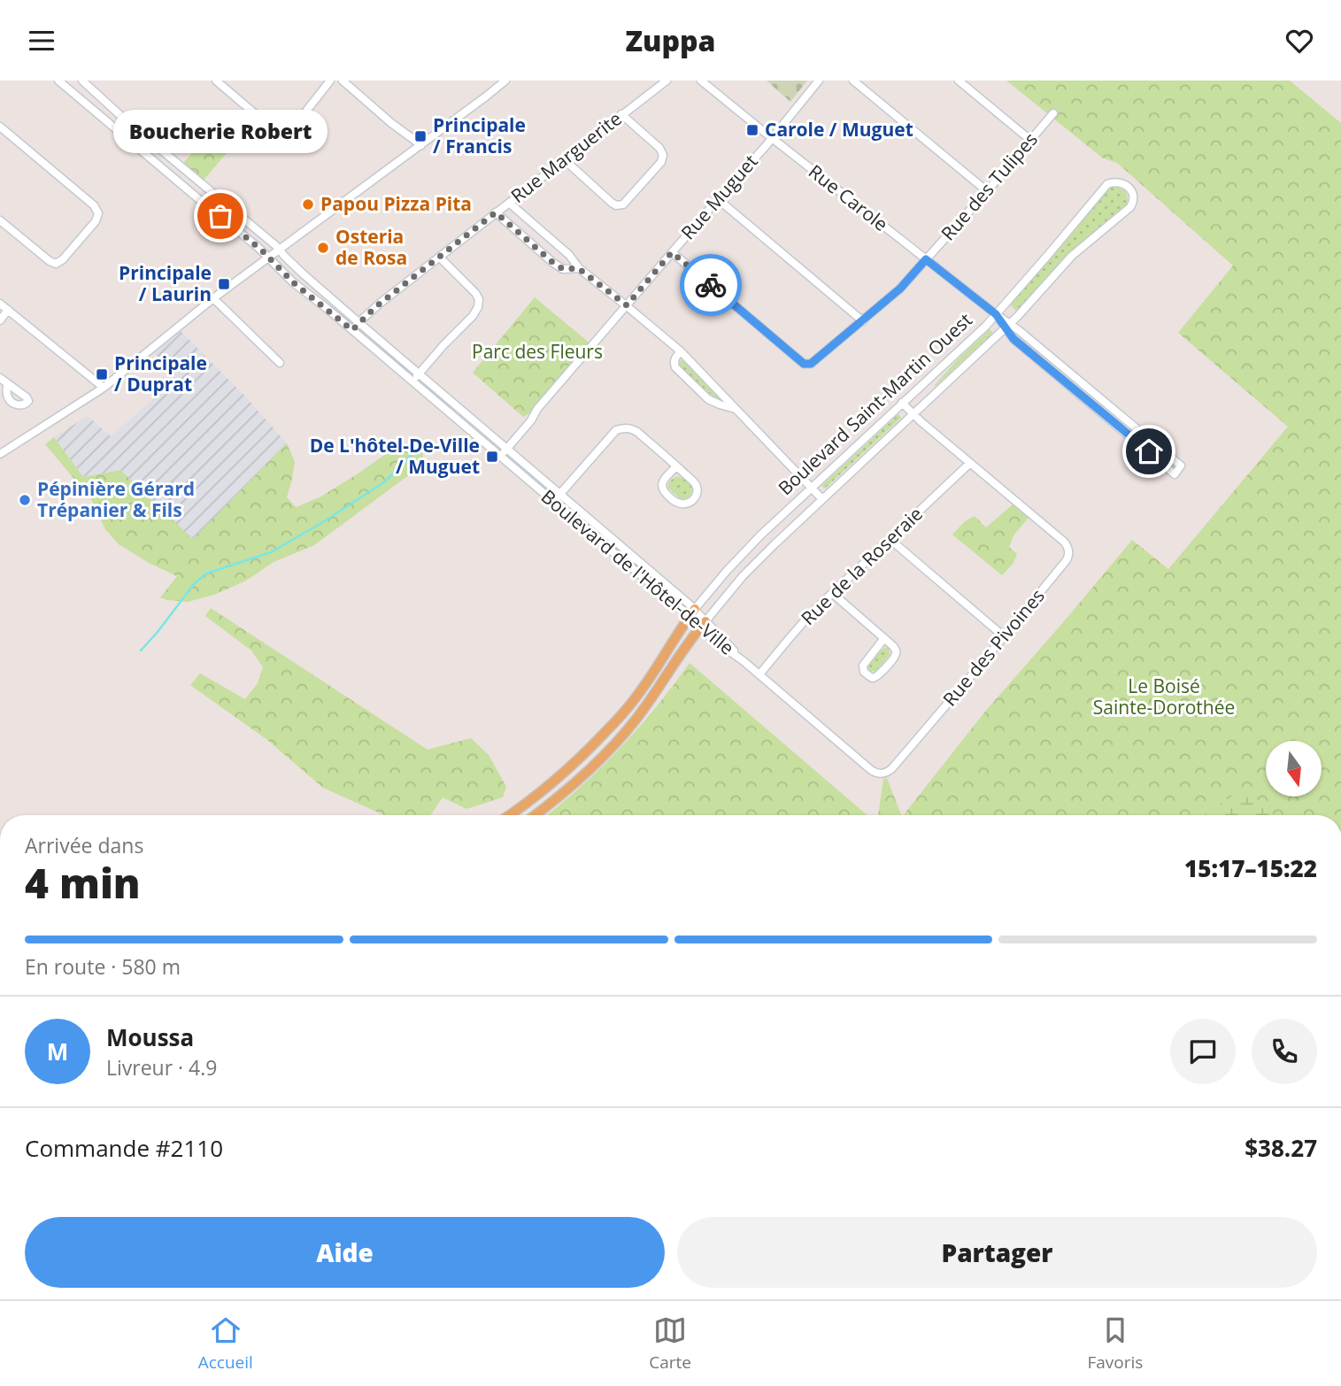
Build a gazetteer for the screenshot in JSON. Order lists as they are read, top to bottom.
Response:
{
  "streets": {
    "main road": ["Boulevard Saint-Martin Ouest"],
    "street": [
      "Rue Marguerite",
      "Rue des Tulipes",
      "Rue Muguet",
      "Rue Carole",
      "Rue de la Roseraie",
      "Boulevard de l'Hôtel-de-Ville",
      "Rue des Pivoines"
    ]
  },
  "crossings": [
    ["Rue Marguerite", "Boulevard de l'Hôtel-de-Ville"],
    ["Rue des Tulipes", "Rue Muguet"],
    ["Rue des Tulipes", "Rue Carole"],
    ["Rue Muguet", "Rue Carole"],
    ["Rue Muguet", "Boulevard de l'Hôtel-de-Ville"],
    ["Rue Carole", "Boulevard Saint-Martin Ouest"],
    ["Boulevard Saint-Martin Ouest", "Boulevard de l'Hôtel-de-Ville"],
    ["Boulevard Saint-Martin Ouest", "Rue des Pivoines"],
    ["Rue de la Roseraie", "Rue des Pivoines"],
    ["Boulevard de l'Hôtel-de-Ville", "Rue des Pivoines"]
  ],
  "parks": ["Parc des Fleurs", "Le Boisé Sainte-Dorothée"],
  "places": {
    "transit": [
      "Carole / Muguet",
      "Principale / Francis",
      "Principale / Laurin",
      "Principale / Duprat",
      "De L'hôtel-De-Ville / Muguet"
    ],
    "other": [
      "Papou Pizza Pita",
      "Boucherie Robert",
      "Osteria de Rosa",
      "Pépinière Gérard Trépanier & Fils"
    ]
  },
  "north": "bottom",
  "page": {
    "header": "Zuppa",
    "bubble": "Boucherie Robert",
    "heading": ["4 min", "Arrivée dans", "15:17–15:22"],
    "panel": [
      "Moussa",
      "Livreur · 4.9",
      "Commande #2110",
      "$38.27"
    ],
    "bar": "En route · 580 m",
    "round": "M",
    "buttons": ["Aide", "Partager"],
    "tabs": ["Accueil", "Carte", "Favoris"]
  }
}
